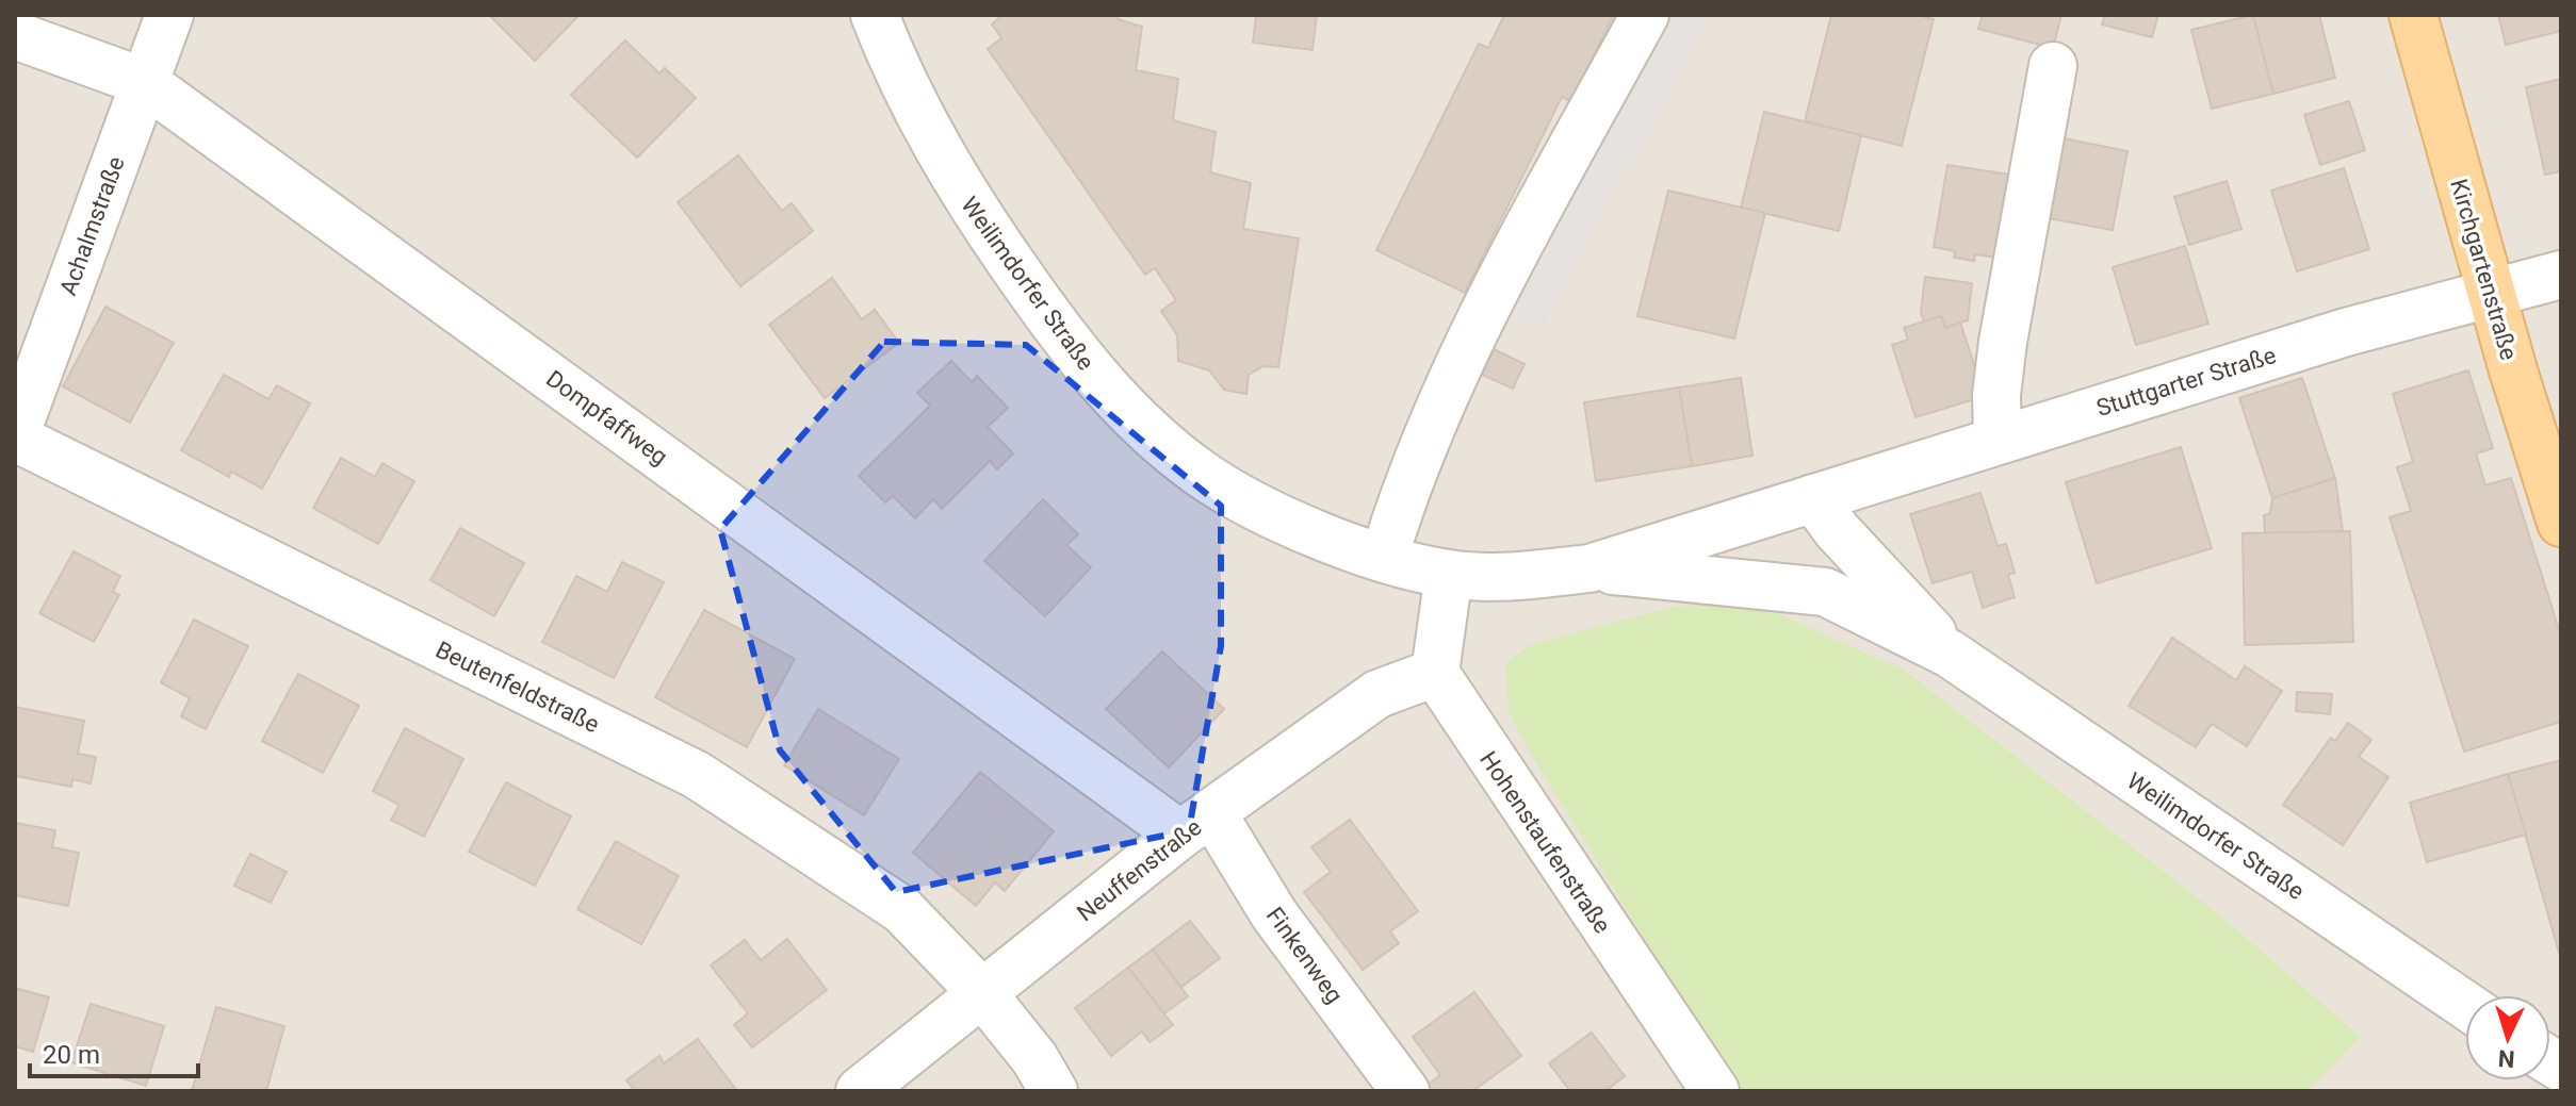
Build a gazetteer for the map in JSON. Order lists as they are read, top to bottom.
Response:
{
  "streets": {
    "main road": ["Kirchgartenstraße"],
    "street": [
      "Achalmstraße",
      "Weilimdorfer Straße",
      "Stuttgarter Straße",
      "Dompfaffweg",
      "Beutenfeldstraße",
      "Hohenstaufenstraße",
      "Neuffenstraße",
      "Finkenweg"
    ]
  },
  "crossings": [
    ["Achalmstraße", "Dompfaffweg"],
    ["Achalmstraße", "Beutenfeldstraße"],
    ["Kirchgartenstraße", "Stuttgarter Straße"],
    ["Weilimdorfer Straße", "Stuttgarter Straße"],
    ["Dompfaffweg", "Neuffenstraße"],
    ["Dompfaffweg", "Finkenweg"],
    ["Beutenfeldstraße", "Neuffenstraße"],
    ["Hohenstaufenstraße", "Neuffenstraße"],
    ["Neuffenstraße", "Finkenweg"]
  ],
  "scale_bar": "20 m",
  "north": "bottom"
}
